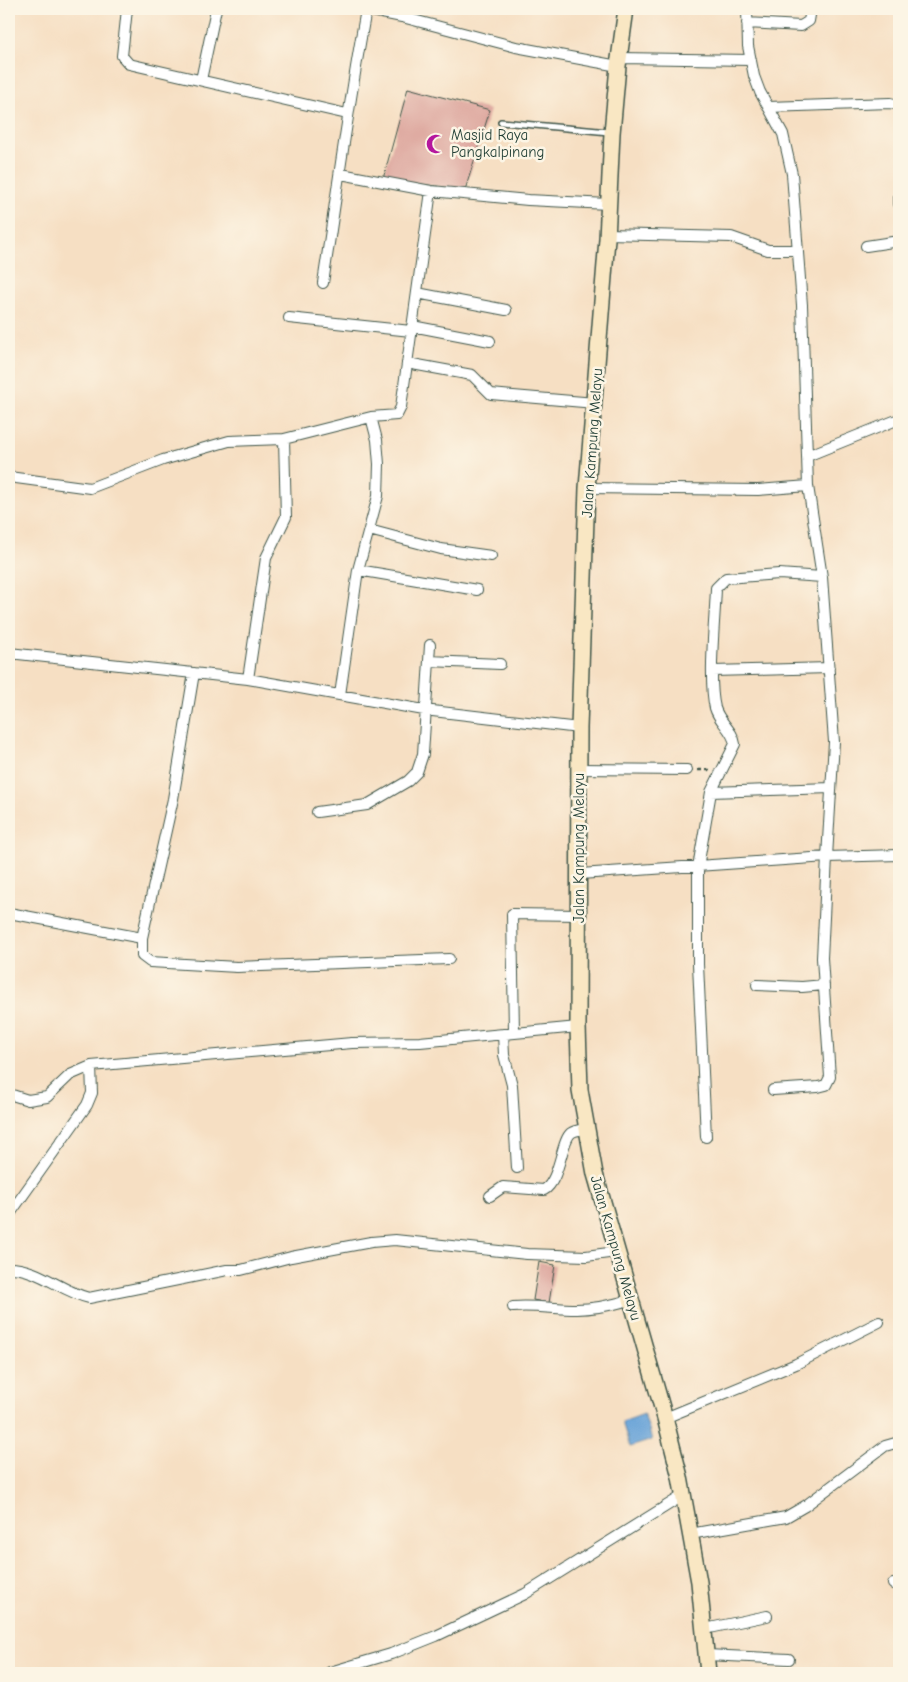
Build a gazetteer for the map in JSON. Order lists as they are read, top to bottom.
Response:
{
  "streets": {
    "main road": ["Jalan Kampung Melayu"]
  },
  "places": {
    "mosque": ["Masjid Raya Pangkalpinang"]
  }
}
